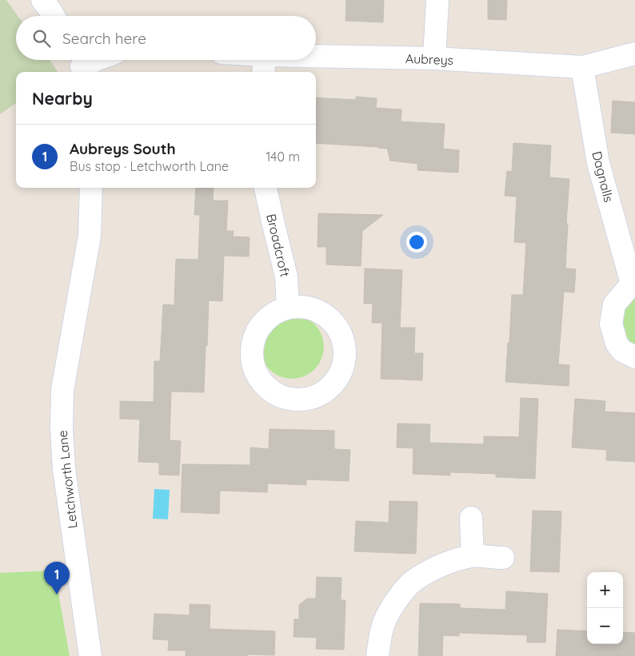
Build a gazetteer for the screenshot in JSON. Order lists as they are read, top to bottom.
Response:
{
  "streets": {
    "street": [
      "Aubreys",
      "Dagnalls",
      "Broadcroft",
      "Letchworth Lane"
    ]
  },
  "crossings": [
    ["Aubreys", "Dagnalls"]
  ],
  "page": {
    "search": "Search here",
    "heading": "Nearby",
    "list": [
      {
        "mark": "1",
        "name": "Aubreys South",
        "note": "Bus stop · Letchworth Lane",
        "value": "140 m"
      }
    ],
    "pins": "1",
    "map_buttons": ["+", "−"]
  }
}
